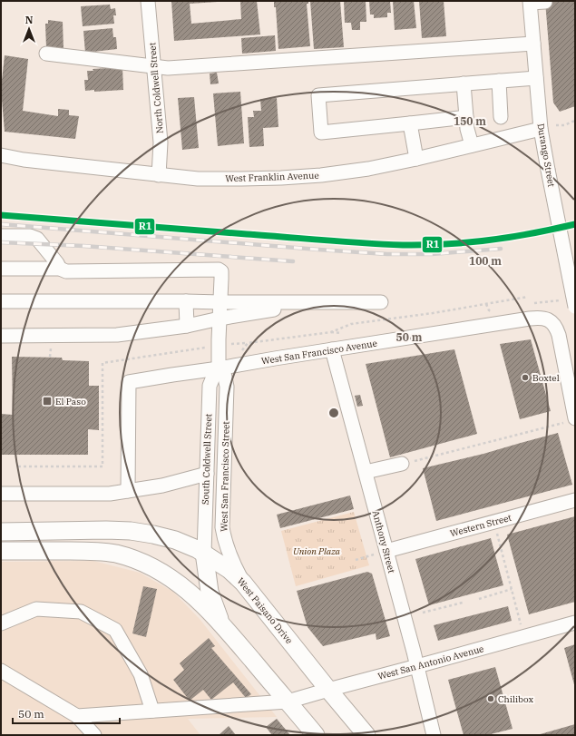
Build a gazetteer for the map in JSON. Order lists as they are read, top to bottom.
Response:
{
  "streets": {
    "main road": ["West Paisano Drive"],
    "street": [
      "North Coldwell Street",
      "Durango Street",
      "West Franklin Avenue",
      "West San Francisco Avenue",
      "South Coldwell Street",
      "West San Francisco Street",
      "Western Street",
      "Anthony Street",
      "West San Antonio Avenue"
    ]
  },
  "crossings": [
    ["North Coldwell Street", "West Franklin Avenue"],
    ["Durango Street", "West Franklin Avenue"],
    ["West San Francisco Avenue", "South Coldwell Street"],
    ["West San Francisco Avenue", "West San Francisco Street"],
    ["West San Francisco Avenue", "Anthony Street"],
    ["South Coldwell Street", "West San Francisco Street"],
    ["South Coldwell Street", "West Paisano Drive"],
    ["West San Francisco Street", "West Paisano Drive"],
    ["Western Street", "Anthony Street"],
    ["Anthony Street", "West San Antonio Avenue"],
    ["West Paisano Drive", "West San Antonio Avenue"]
  ],
  "parks": ["Union Plaza"],
  "places": {
    "other": ["Boxtel", "Chilibox"],
    "transit": ["El Paso"]
  },
  "lines": ["transit line R1"],
  "scale_bar": "50 m",
  "north": "top",
  "rings": ["150 m", "100 m", "50 m"]
}
